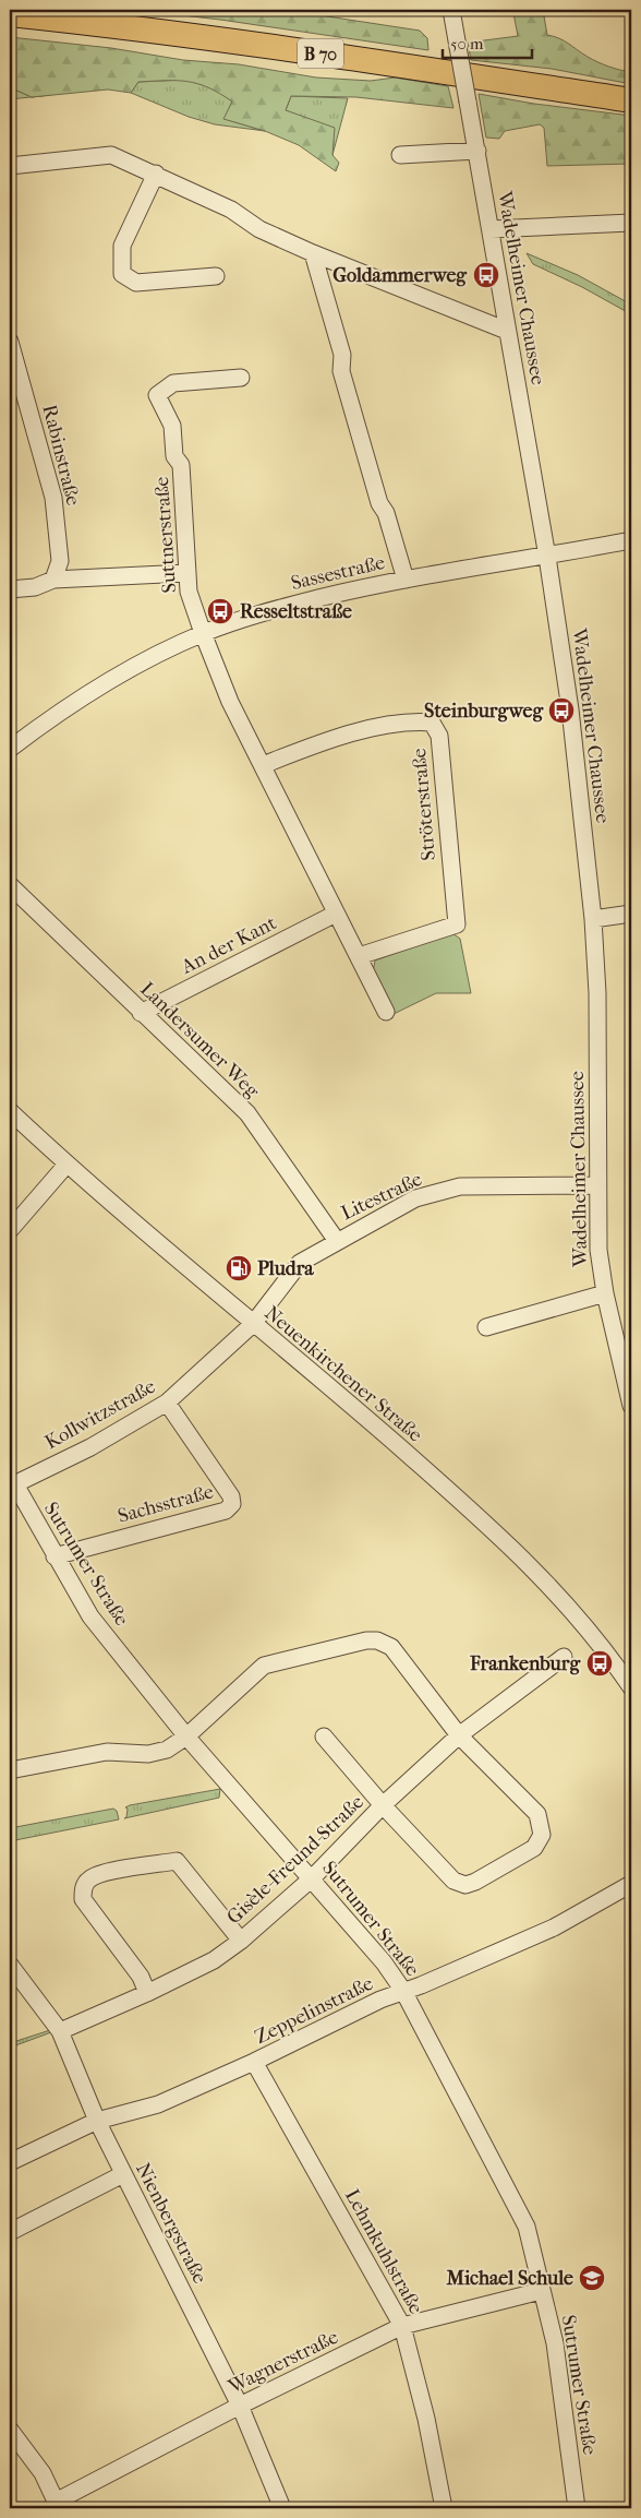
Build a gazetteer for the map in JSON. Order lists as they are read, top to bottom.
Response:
{
  "streets": {
    "highway": ["B 70"],
    "street": [
      "Wadelheimer Chaussee",
      "Rabinstraße",
      "Suttnerstraße",
      "Sassestraße",
      "Ströterstraße",
      "An der Kant",
      "Landersumer Weg",
      "Litestraße",
      "Neuenkirchener Straße",
      "Kollwitzstraße",
      "Sachsstraße",
      "Sutrumer Straße",
      "Gisèle-Freund-Straße",
      "Zeppelinstraße",
      "Nienbergstraße",
      "Lehmkuhlstraße",
      "Wagnerstraße"
    ]
  },
  "crossings": [
    ["Wadelheimer Chaussee", "Sassestraße"],
    ["Wadelheimer Chaussee", "Litestraße"],
    ["Suttnerstraße", "Sassestraße"],
    ["An der Kant", "Landersumer Weg"],
    ["Landersumer Weg", "Litestraße"],
    ["Litestraße", "Neuenkirchener Straße"],
    ["Litestraße", "Kollwitzstraße"],
    ["Neuenkirchener Straße", "Kollwitzstraße"],
    ["Kollwitzstraße", "Sachsstraße"],
    ["Kollwitzstraße", "Sutrumer Straße"],
    ["Sachsstraße", "Sutrumer Straße"],
    ["Sutrumer Straße", "Gisèle-Freund-Straße"],
    ["Sutrumer Straße", "Zeppelinstraße"],
    ["Sutrumer Straße", "Wagnerstraße"],
    ["Gisèle-Freund-Straße", "Nienbergstraße"],
    ["Zeppelinstraße", "Nienbergstraße"],
    ["Zeppelinstraße", "Lehmkuhlstraße"],
    ["Nienbergstraße", "Wagnerstraße"],
    ["Lehmkuhlstraße", "Wagnerstraße"]
  ],
  "places": {
    "bus stop": [
      "Goldammerweg",
      "Resseltstraße",
      "Steinburgweg",
      "Frankenburg"
    ],
    "fuel station": ["Pludra"],
    "school or university": ["Michael Schule"]
  },
  "scale_bar": "50 m"
}
